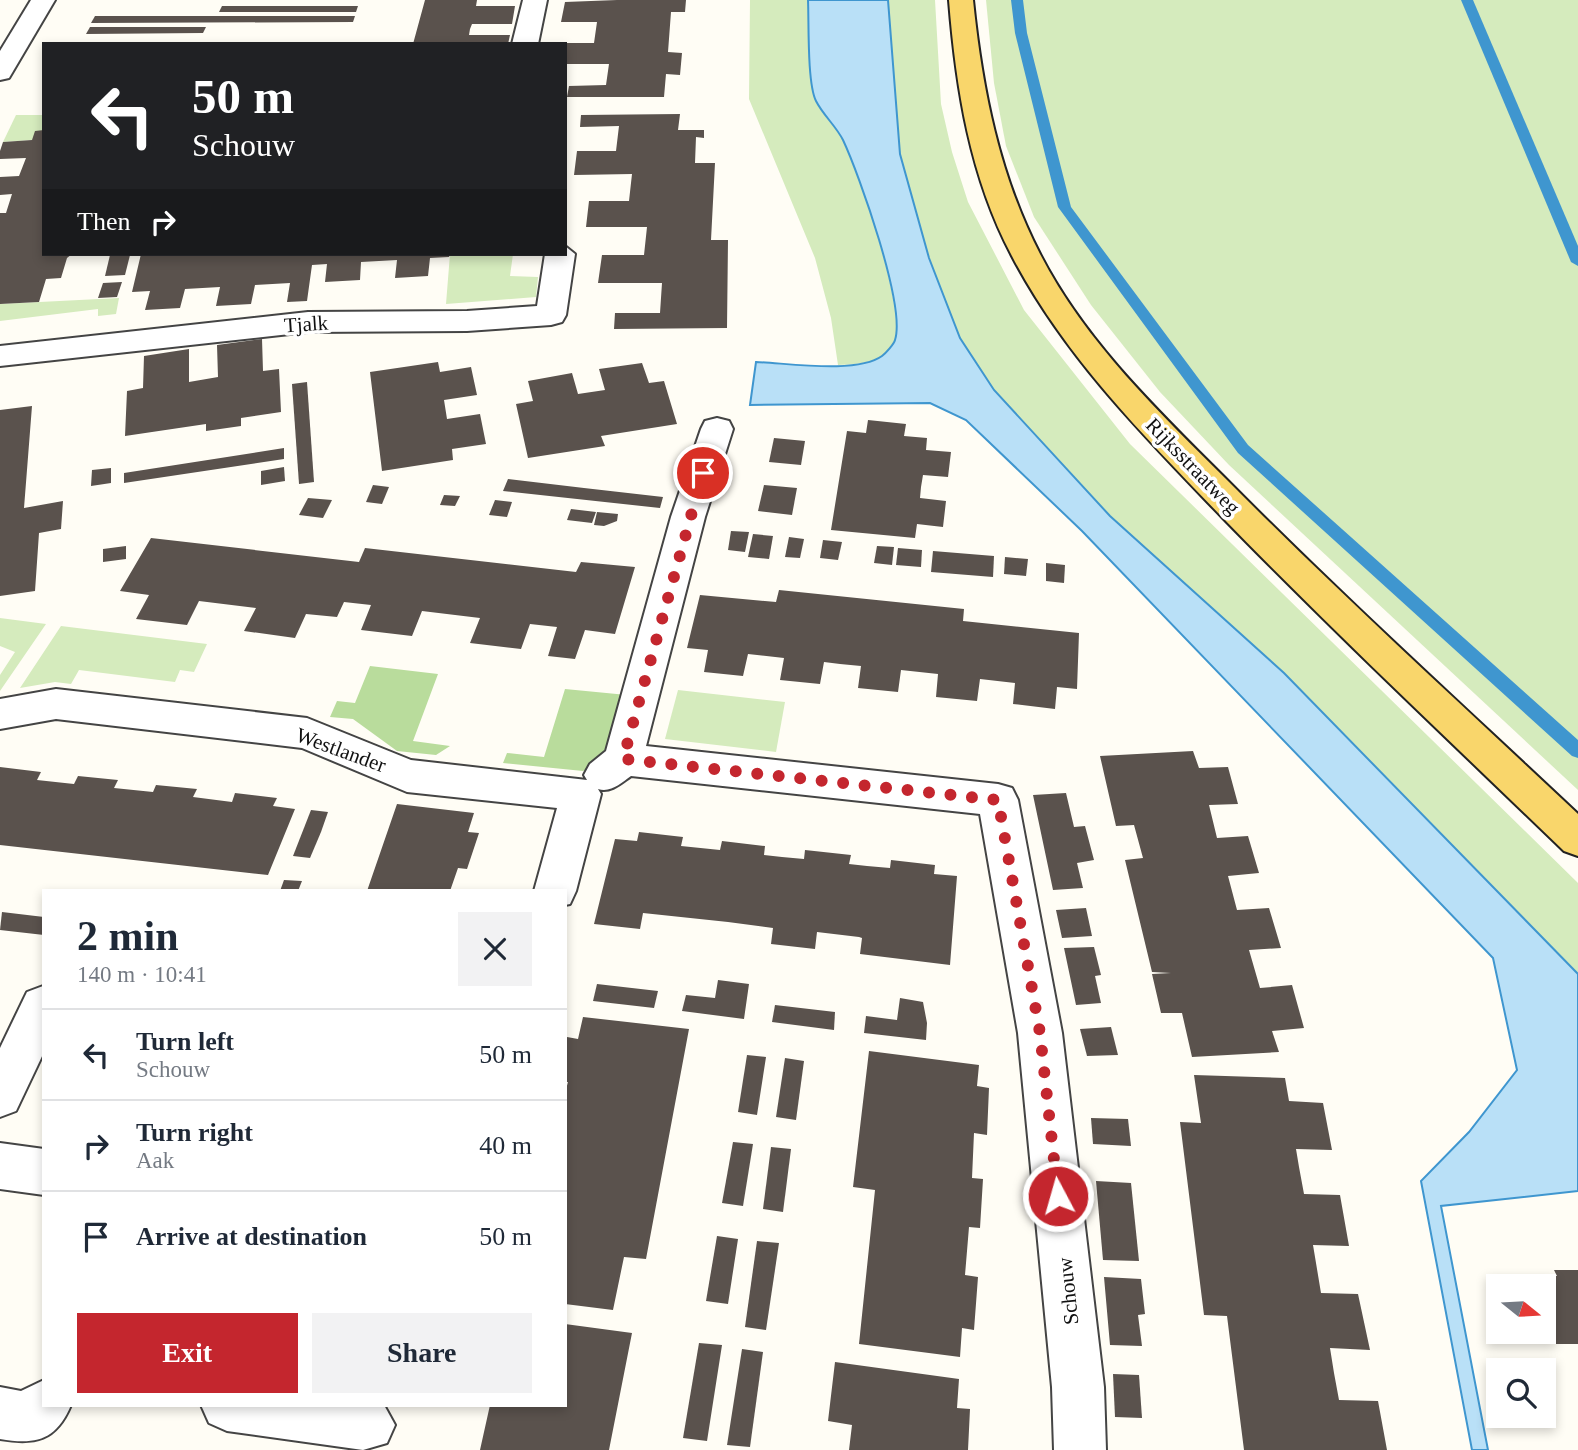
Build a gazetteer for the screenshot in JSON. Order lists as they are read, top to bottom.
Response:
{
  "streets": {
    "main road": ["Rijksstraatweg"],
    "street": ["Tjalk", "Westlander", "Schouw"]
  },
  "north": "right",
  "page": {
    "turn": ["50 m", "Schouw"],
    "then": "Then",
    "heading": ["2 min", "140 m · 10:41"],
    "list": [
      {
        "name": "Turn left",
        "note": "Schouw",
        "value": "50 m"
      },
      {
        "name": "Turn right",
        "note": "Aak",
        "value": "40 m"
      },
      {
        "name": "Arrive at destination",
        "value": "50 m"
      }
    ],
    "buttons": ["Exit", "Share"]
  }
}
